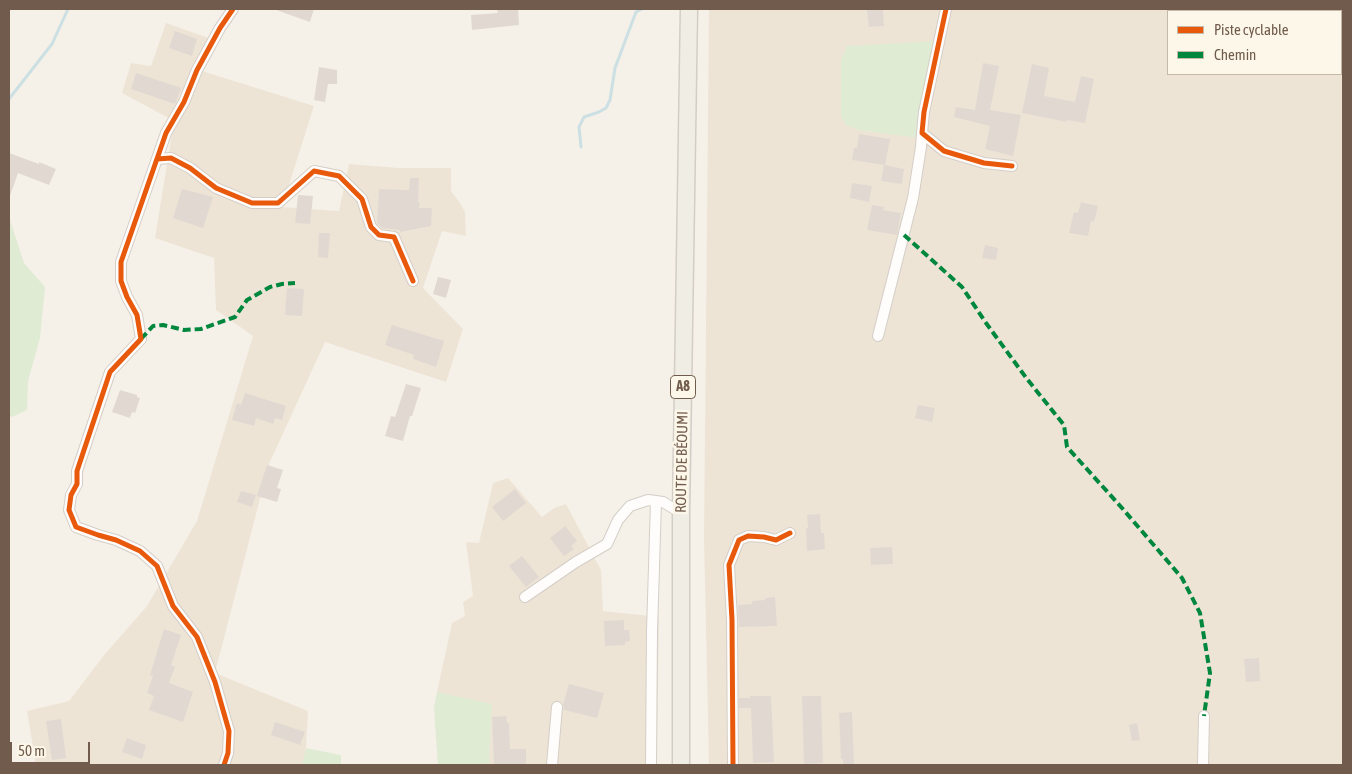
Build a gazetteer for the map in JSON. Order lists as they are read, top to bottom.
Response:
{
  "streets": {
    "main road": ["A8", "ROUTE DE BÉOUMI"]
  },
  "legend": ["Piste cyclable", "Chemin"],
  "scale_bar": "50 m"
}
